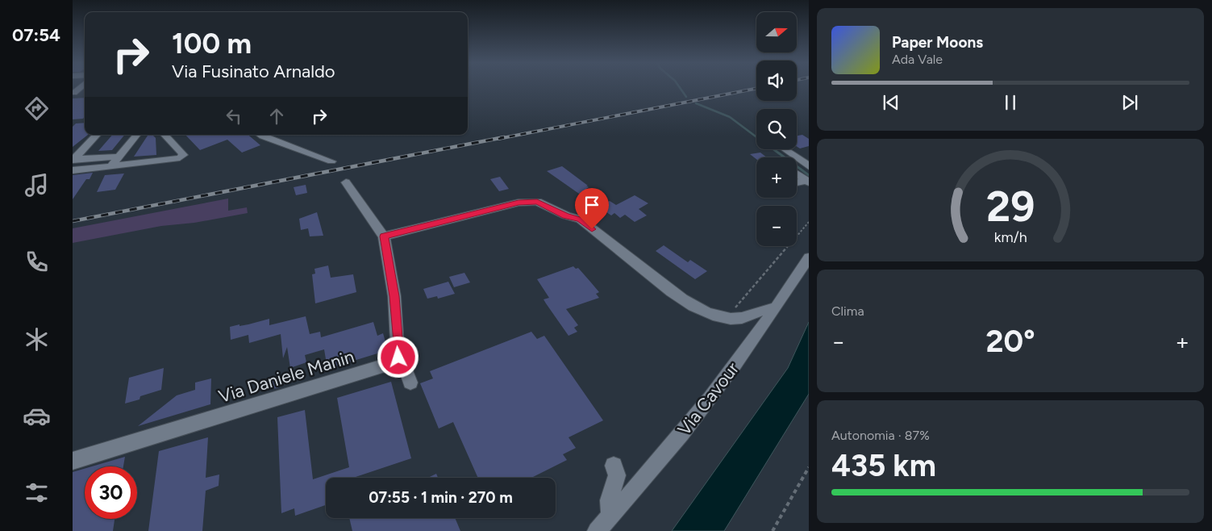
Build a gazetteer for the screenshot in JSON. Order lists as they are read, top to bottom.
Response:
{
  "streets": {
    "street": ["Via Daniele Manin", "Via Cavour"]
  },
  "north": "right",
  "page": {
    "tabs": "07:54",
    "map_buttons": ["+", "−"],
    "turn": ["100 m", "Via Fusinato Arnaldo"],
    "song": ["Paper Moons", "Ada Vale"],
    "tile": [
      "Clima",
      ["Autonomia · 87%", "435 km"]
    ],
    "heat": ["−", "20°", "+"],
    "limit": "30",
    "trip": "07:55 · 1 min · 270 m",
    "gauge": ["29", "km/h"]
  }
}
